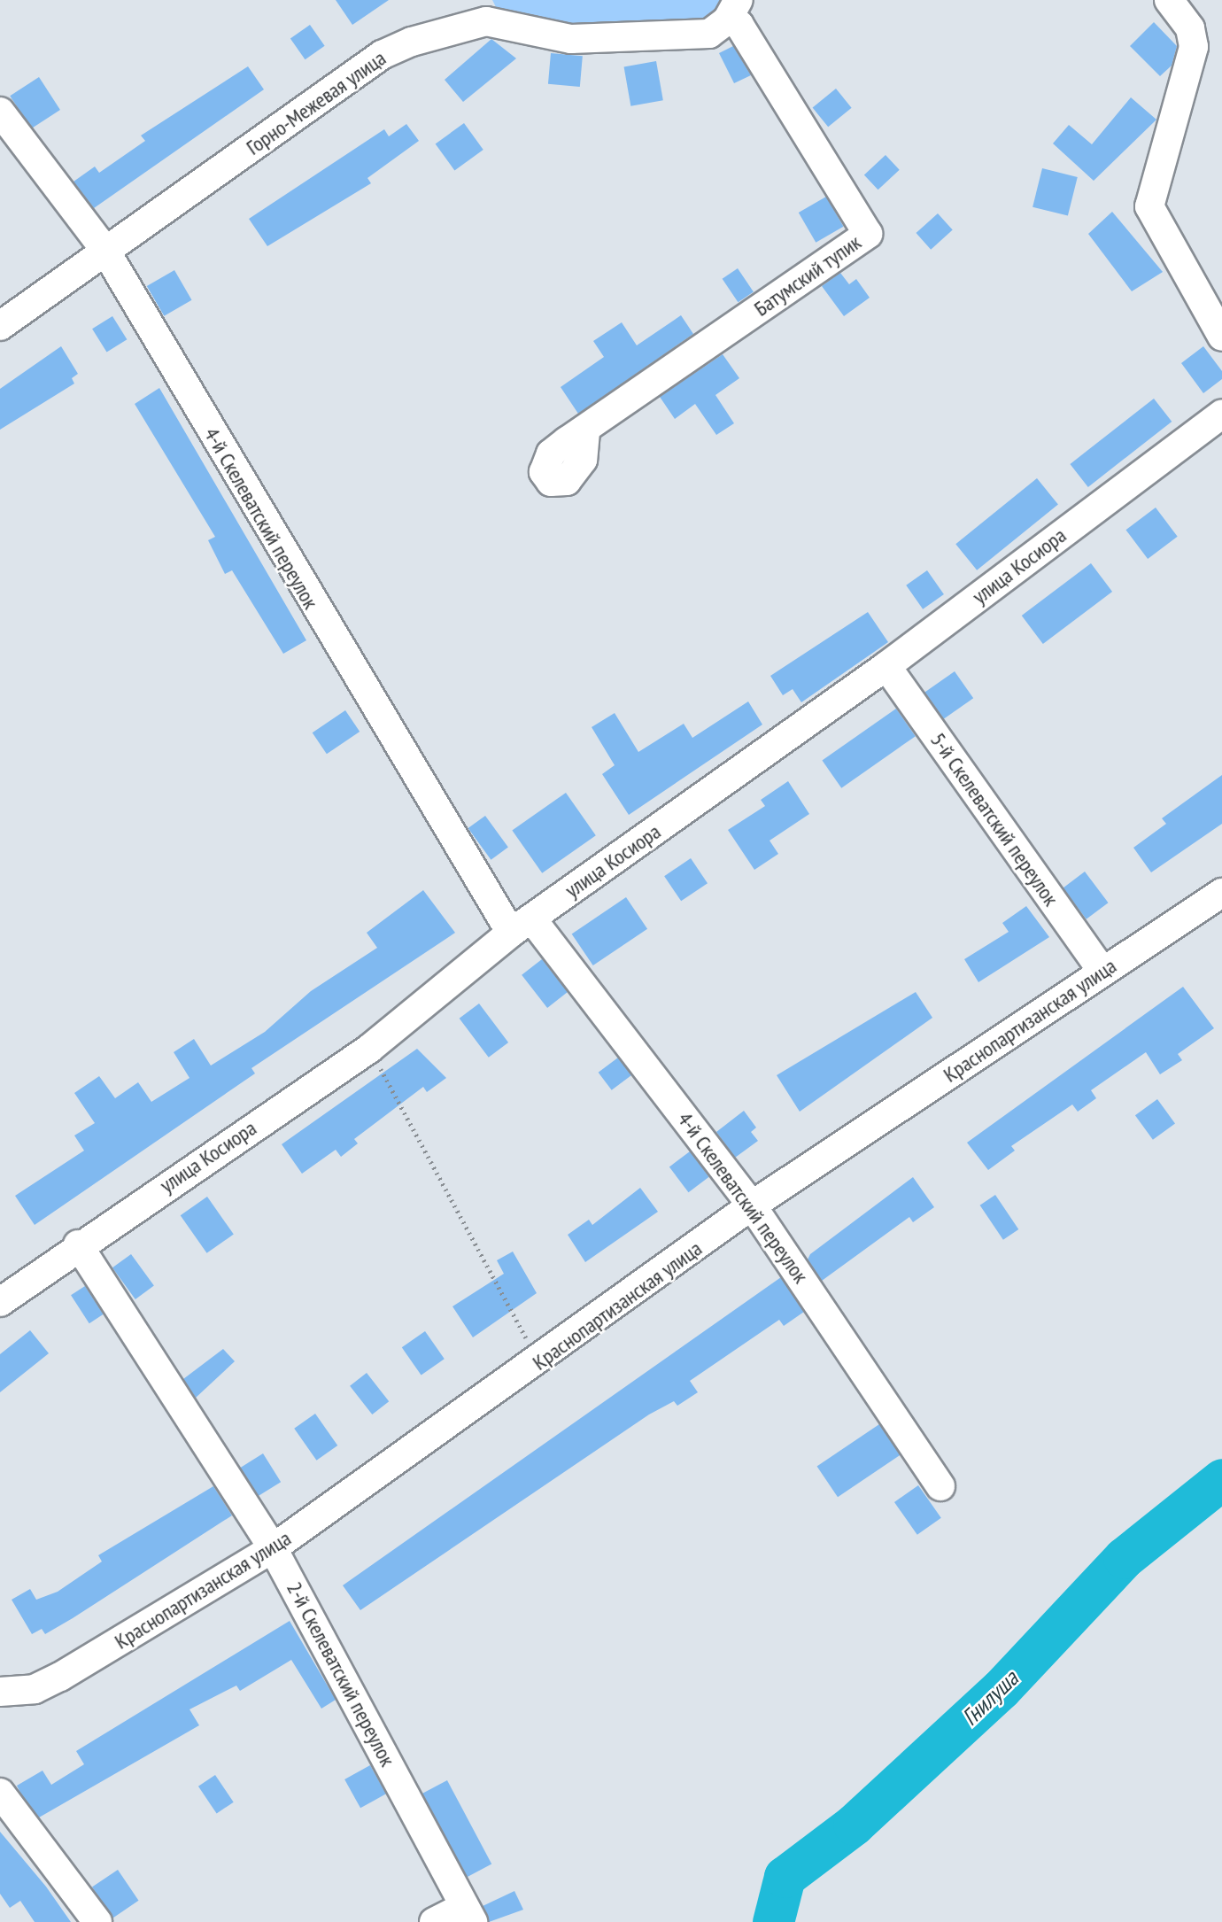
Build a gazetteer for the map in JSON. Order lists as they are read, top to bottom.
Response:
{
  "streets": {
    "street": [
      "Горно-Межевая улица",
      "Батумский тупик",
      "4-й Скелеватский переулок",
      "улица Косиора",
      "5-й Скелеватский переулок",
      "Краснопартизанская улица",
      "2-й Скелеватский переулок"
    ]
  },
  "crossings": [
    ["Горно-Межевая улица", "Батумский тупик"],
    ["Горно-Межевая улица", "4-й Скелеватский переулок"],
    ["4-й Скелеватский переулок", "улица Косиора"],
    ["4-й Скелеватский переулок", "Краснопартизанская улица"],
    ["улица Косиора", "5-й Скелеватский переулок"],
    ["улица Косиора", "2-й Скелеватский переулок"],
    ["5-й Скелеватский переулок", "Краснопартизанская улица"],
    ["Краснопартизанская улица", "2-й Скелеватский переулок"]
  ],
  "water": ["Гнилуша"]
}
